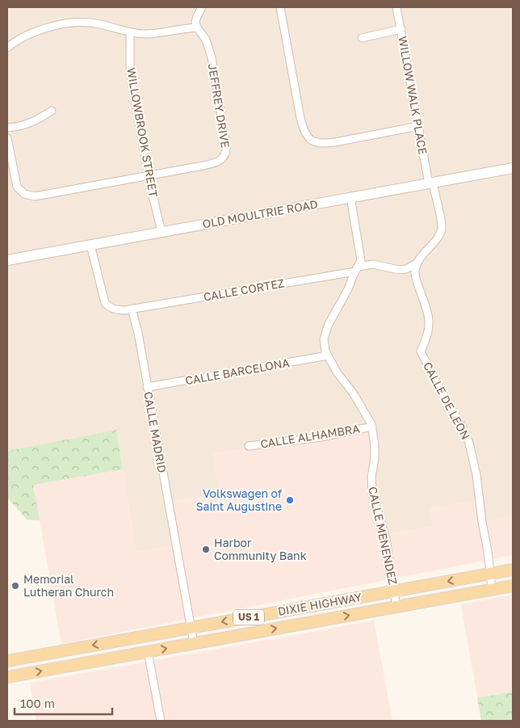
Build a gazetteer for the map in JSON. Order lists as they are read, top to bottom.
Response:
{
  "streets": {
    "main road": ["OLD MOULTRIE ROAD", "DIXIE HIGHWAY", "US 1"],
    "street": [
      "WILLOW WALK PLACE",
      "JEFFREY DRIVE",
      "WILLOWBROOK STREET",
      "CALLE CORTEZ",
      "CALLE BARCELONA",
      "CALLE DE LEON",
      "CALLE MADRID",
      "CALLE ALHAMBRA",
      "CALLE MENENDEZ"
    ]
  },
  "crossings": [
    ["WILLOW WALK PLACE", "OLD MOULTRIE ROAD"],
    ["JEFFREY DRIVE", "WILLOWBROOK STREET"],
    ["WILLOWBROOK STREET", "OLD MOULTRIE ROAD"],
    ["OLD MOULTRIE ROAD", "CALLE MENENDEZ"],
    ["CALLE CORTEZ", "CALLE MADRID"],
    ["CALLE CORTEZ", "CALLE MENENDEZ"],
    ["CALLE BARCELONA", "CALLE MADRID"],
    ["CALLE BARCELONA", "CALLE MENENDEZ"],
    ["CALLE DE LEON", "DIXIE HIGHWAY"],
    ["CALLE DE LEON", "US 1"],
    ["CALLE MADRID", "DIXIE HIGHWAY"],
    ["CALLE MADRID", "US 1"],
    ["CALLE ALHAMBRA", "CALLE MENENDEZ"],
    ["CALLE MENENDEZ", "DIXIE HIGHWAY"],
    ["CALLE MENENDEZ", "US 1"]
  ],
  "places": ["Volkswagen of Saint Augustine", "Harbor Community Bank", "Memorial Lutheran Church"],
  "scale_bar": "100 m"
}
